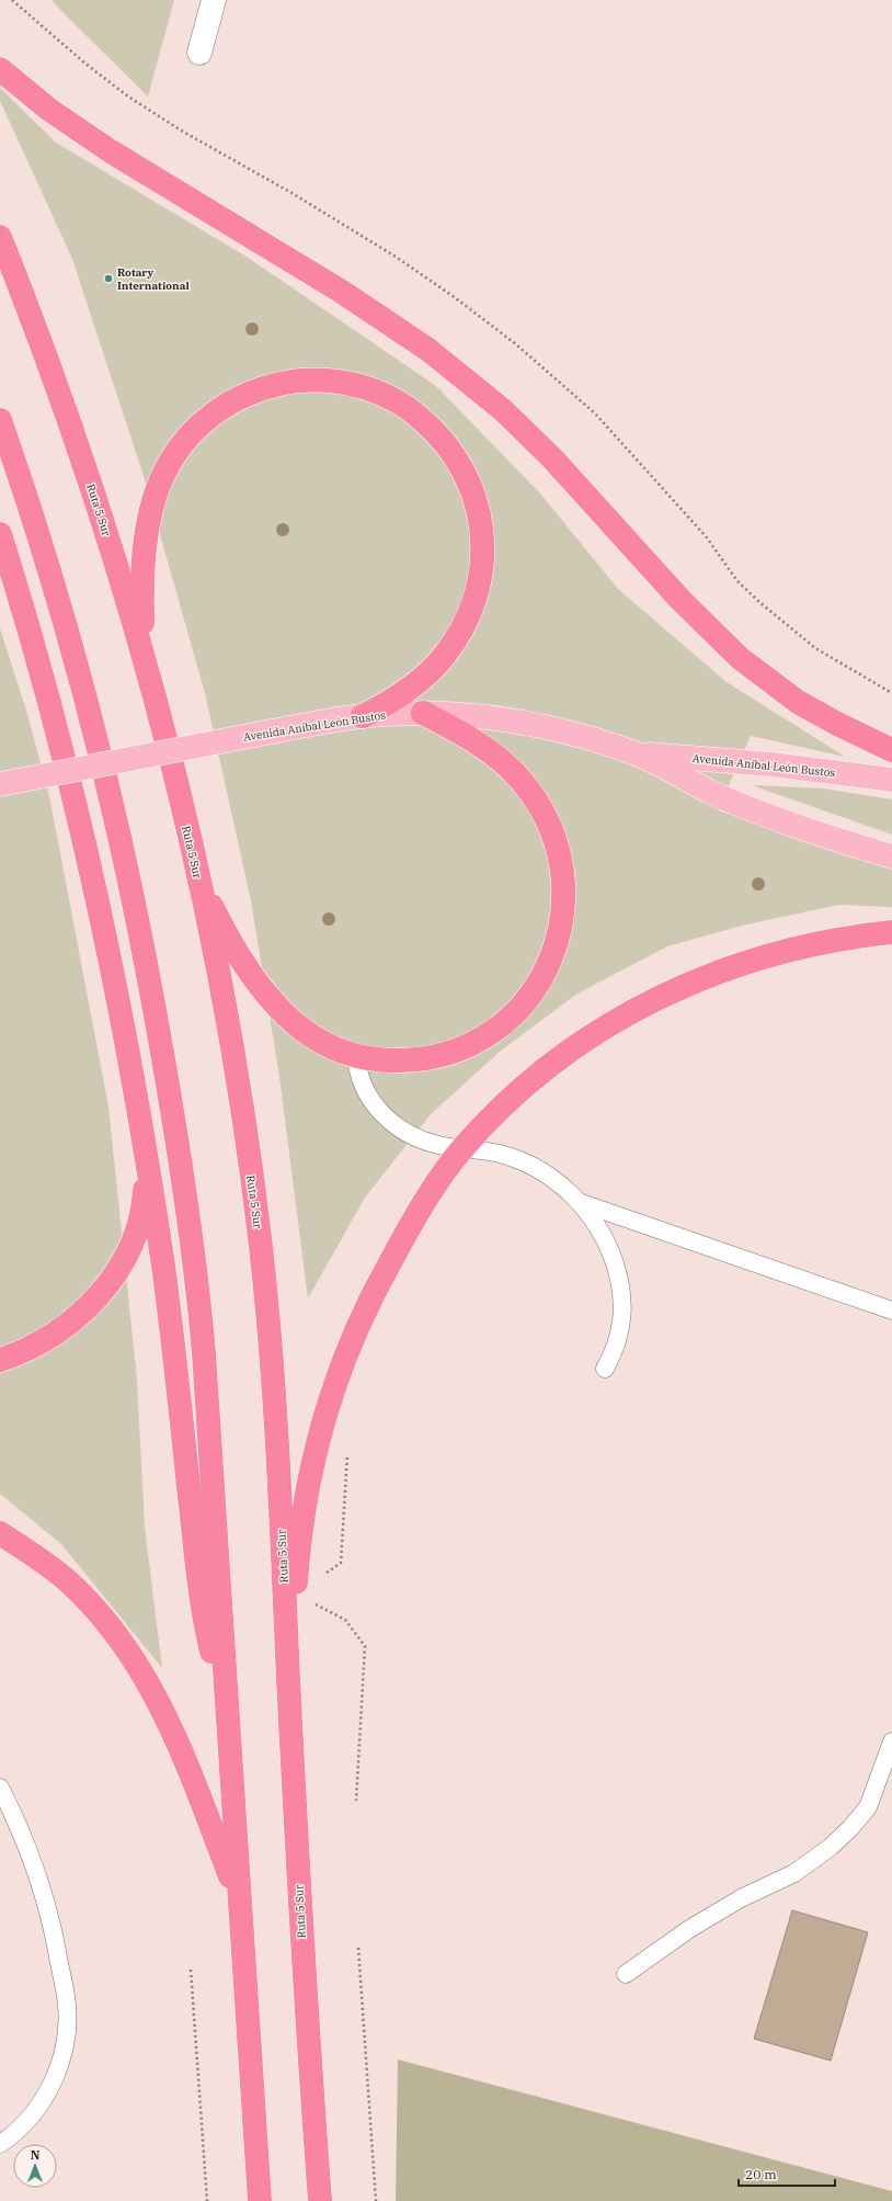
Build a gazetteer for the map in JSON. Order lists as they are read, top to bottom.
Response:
{
  "streets": {
    "highway": ["Ruta 5 Sur"],
    "main road": ["Avenida Aníbal León Bustos"]
  },
  "places": ["Rotary International"],
  "scale_bar": "20 m",
  "north": "top"
}
